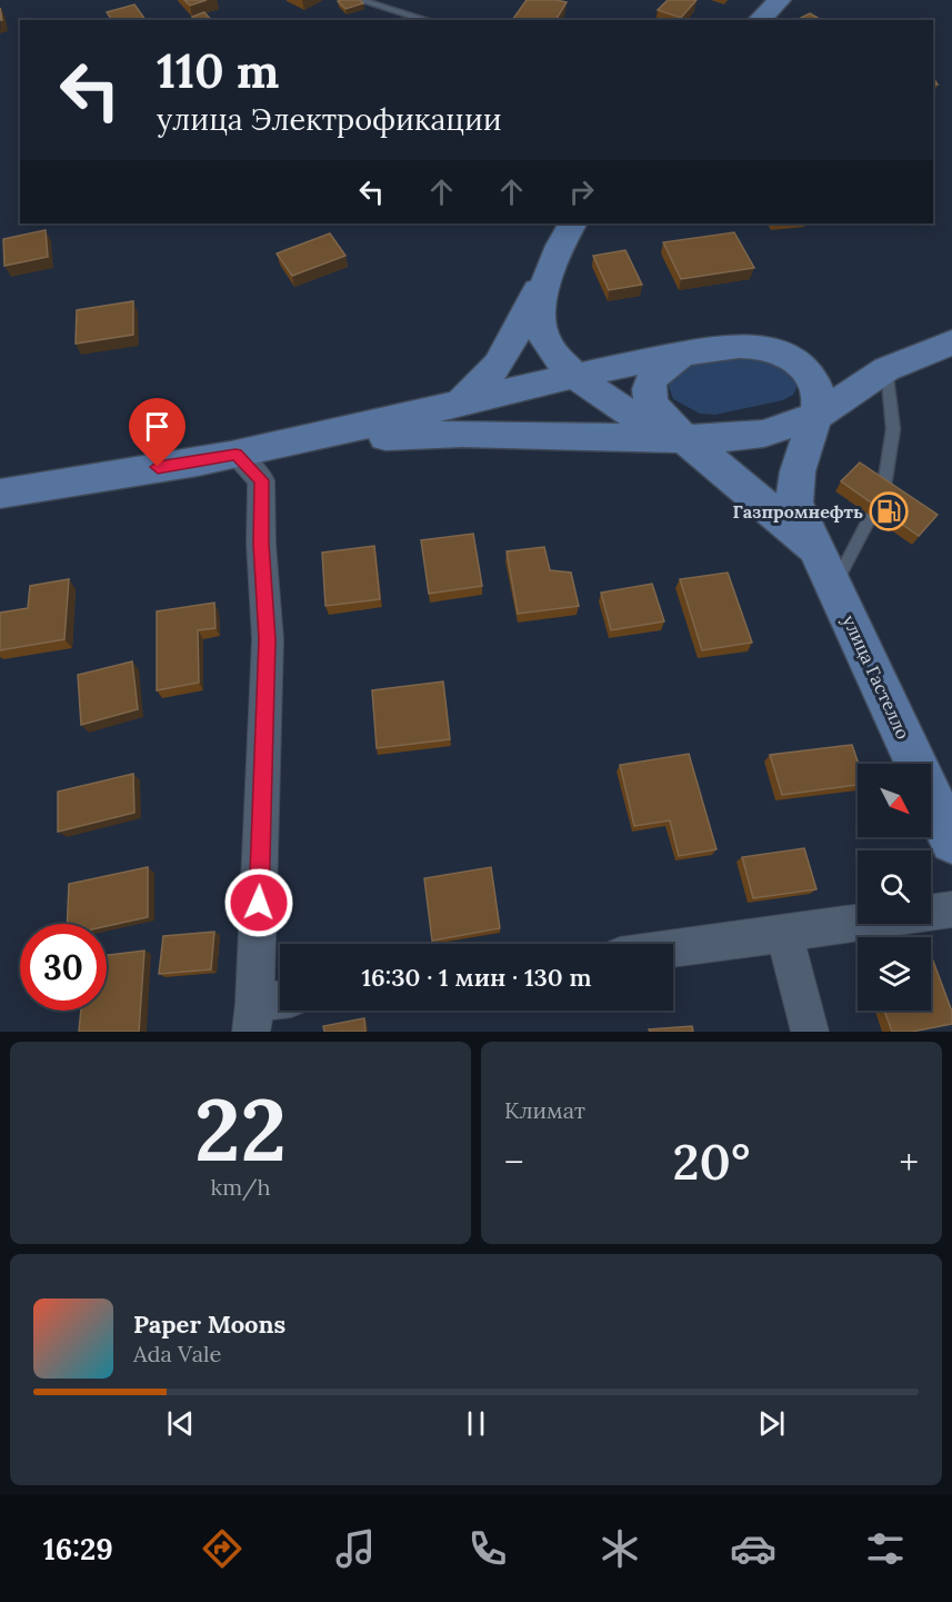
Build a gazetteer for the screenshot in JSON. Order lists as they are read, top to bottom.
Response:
{
  "streets": {
    "main road": ["улица Гастелло"]
  },
  "places": {
    "fuel station": ["Газпромнефть"]
  },
  "north": "bottom right",
  "page": {
    "turn": ["110 m", "улица Электрофикации"],
    "limit": "30",
    "trip": "16:30 · 1 мин · 130 m",
    "tile": [
      ["22", "km/h"],
      "Климат"
    ],
    "heat": ["−", "20°", "+"],
    "song": ["Paper Moons", "Ada Vale"],
    "tabs": "16:29"
  }
}
